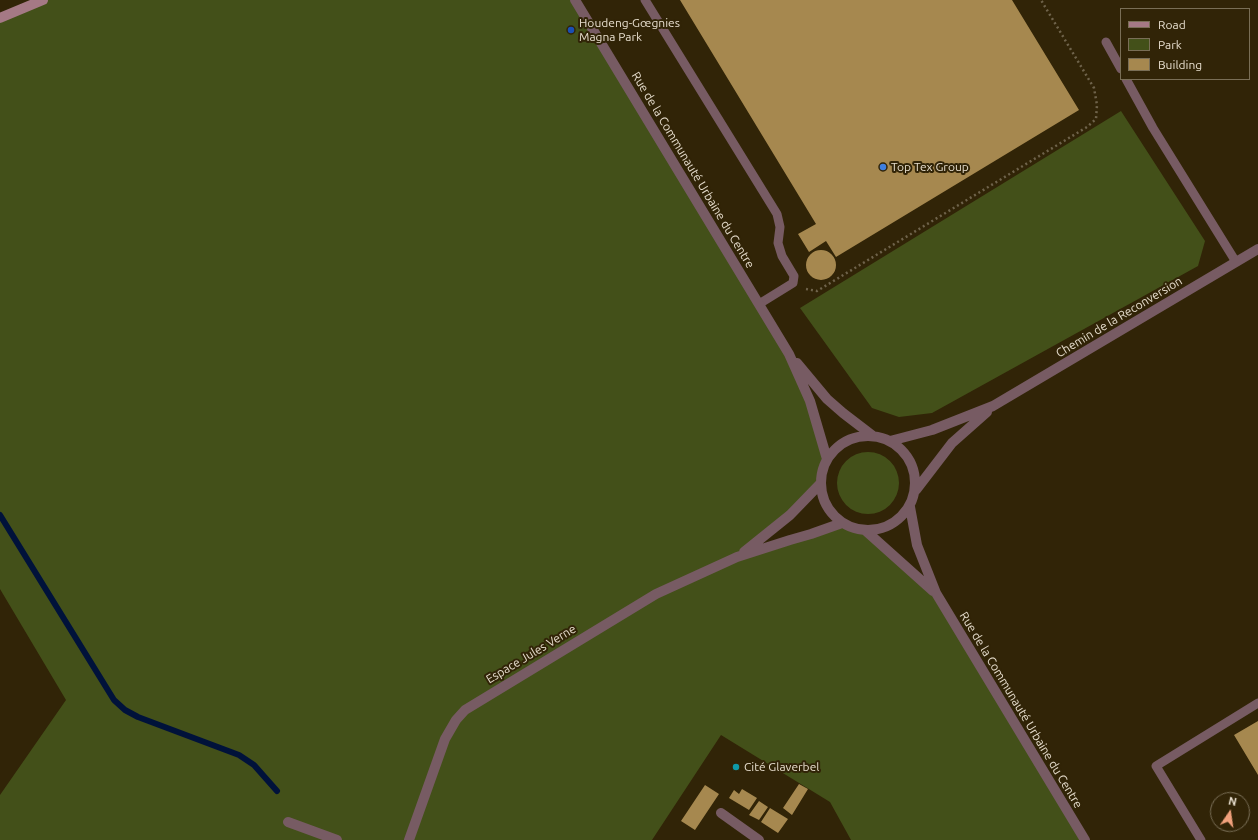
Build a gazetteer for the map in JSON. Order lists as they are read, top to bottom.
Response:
{
  "streets": {
    "street": ["Rue de la Communauté Urbaine du Centre", "Chemin de la Reconversion", "Espace Jules Verne"]
  },
  "places": ["Houdeng-Gœgnies Magna Park", "Top Tex Group", "Cité Glaverbel"],
  "legend": ["Road", "Park", "Building"],
  "north": "top"
}
